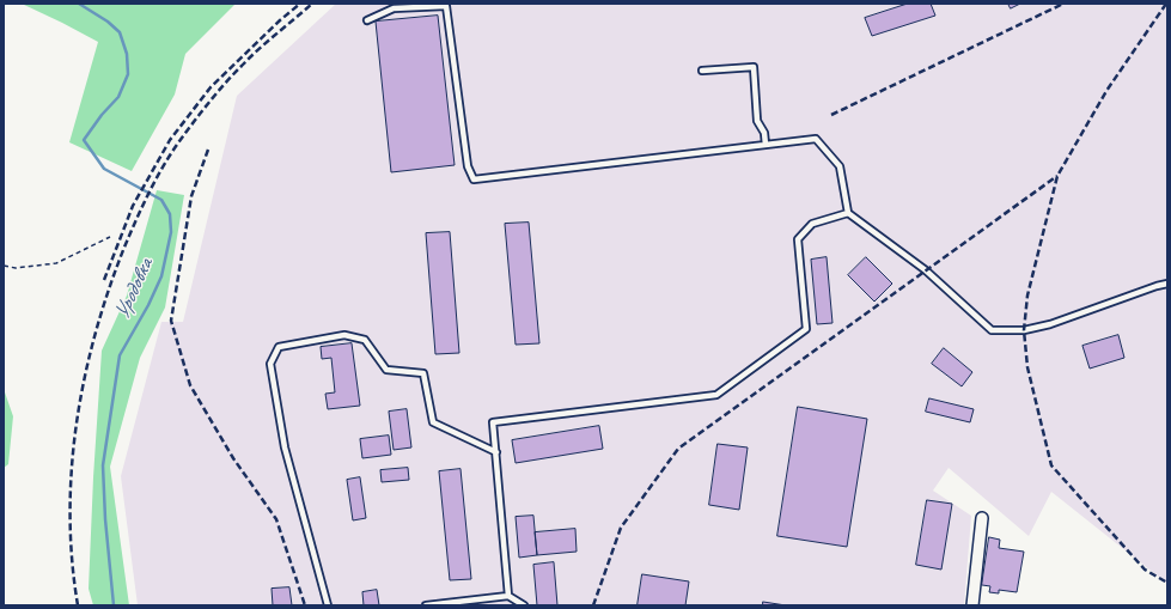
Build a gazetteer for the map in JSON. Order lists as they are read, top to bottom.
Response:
{
  "water": ["Уродовка"]
}
